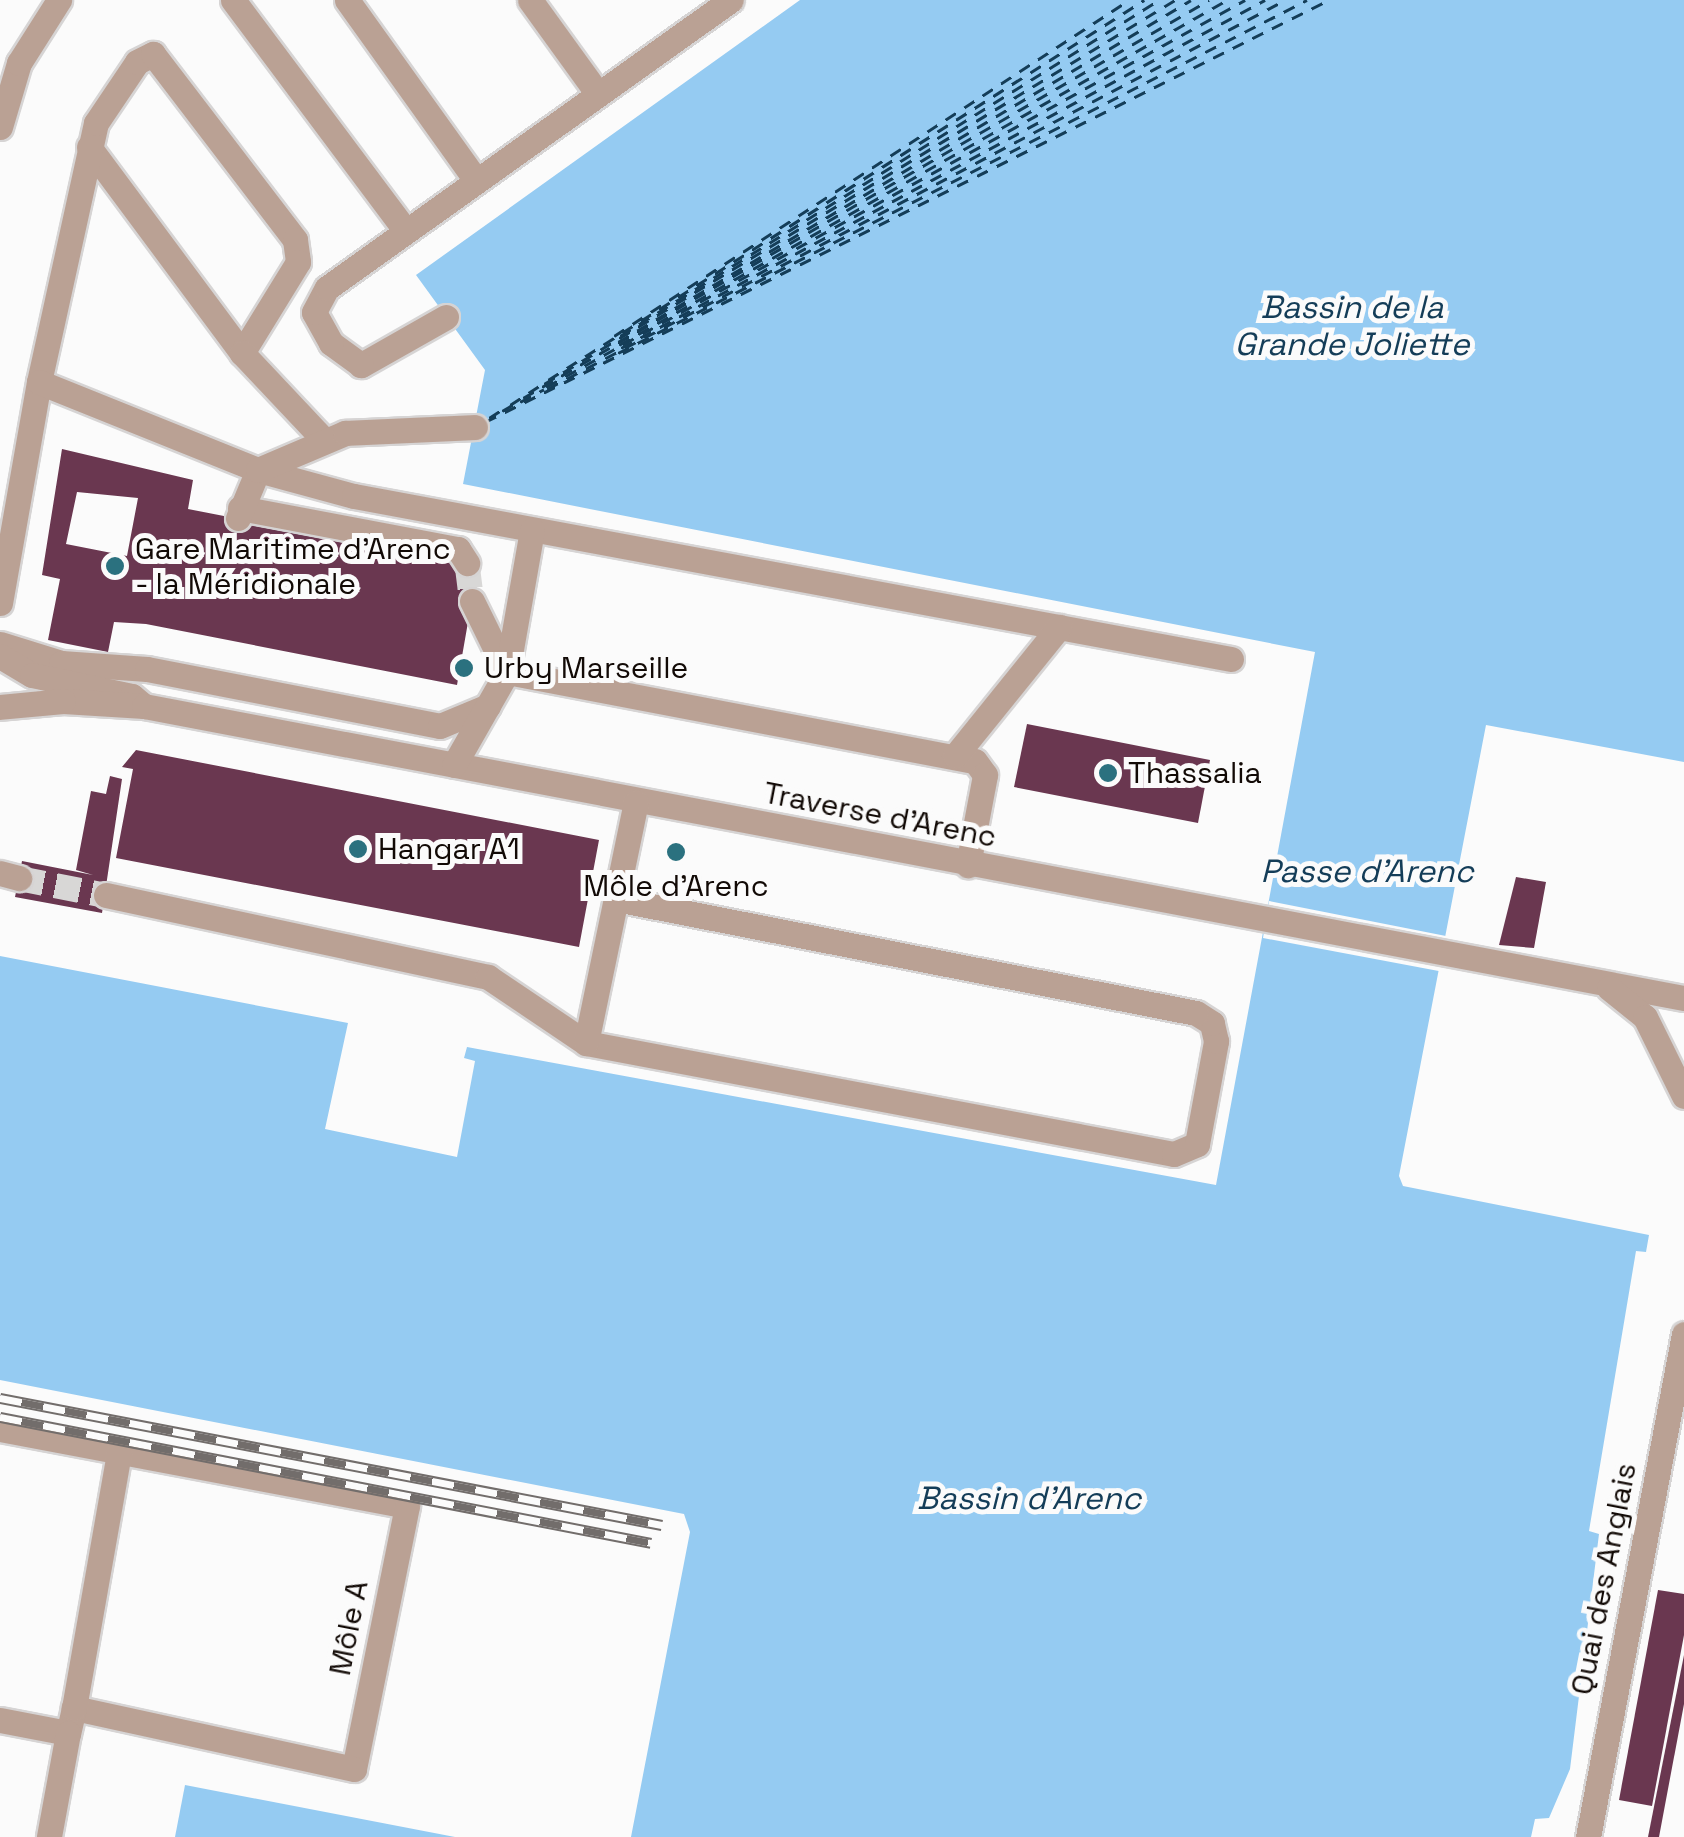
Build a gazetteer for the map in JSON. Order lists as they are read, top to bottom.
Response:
{
  "streets": {
    "lane": ["Traverse d'Arenc", "Quai des Anglais", "Môle A"]
  },
  "water": ["Bassin de la Grande Joliette", "Passe d'Arenc", "Bassin d'Arenc"],
  "places": [
    "Gare Maritime d'Arenc - la Méridionale",
    "Urby Marseille",
    "Thassalia",
    "Hangar A1",
    "Môle d'Arenc"
  ]
}
